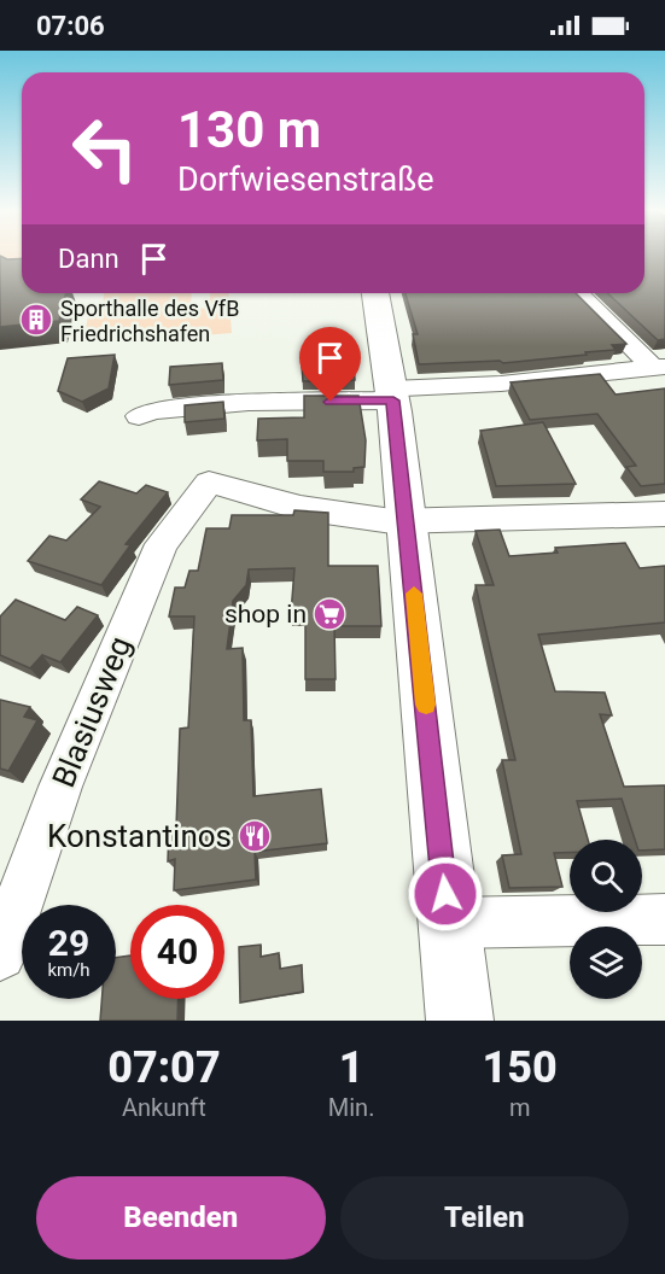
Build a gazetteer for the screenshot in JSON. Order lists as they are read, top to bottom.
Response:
{
  "streets": {
    "street": ["Blasiusweg"]
  },
  "places": {
    "building": ["Sporthalle des VfB Friedrichshafen"],
    "supermarket": ["shop in"],
    "restaurant": ["Konstantinos"]
  },
  "page": {
    "status": "07:06",
    "turn": ["130 m", "Dorfwiesenstraße"],
    "then": "Dann",
    "speed": "29 km/h",
    "limit": "40",
    "eta": [
      "07:07",
      "Ankunft",
      "1",
      "Min.",
      "150",
      "m"
    ],
    "buttons": ["Beenden", "Teilen"]
  }
}
